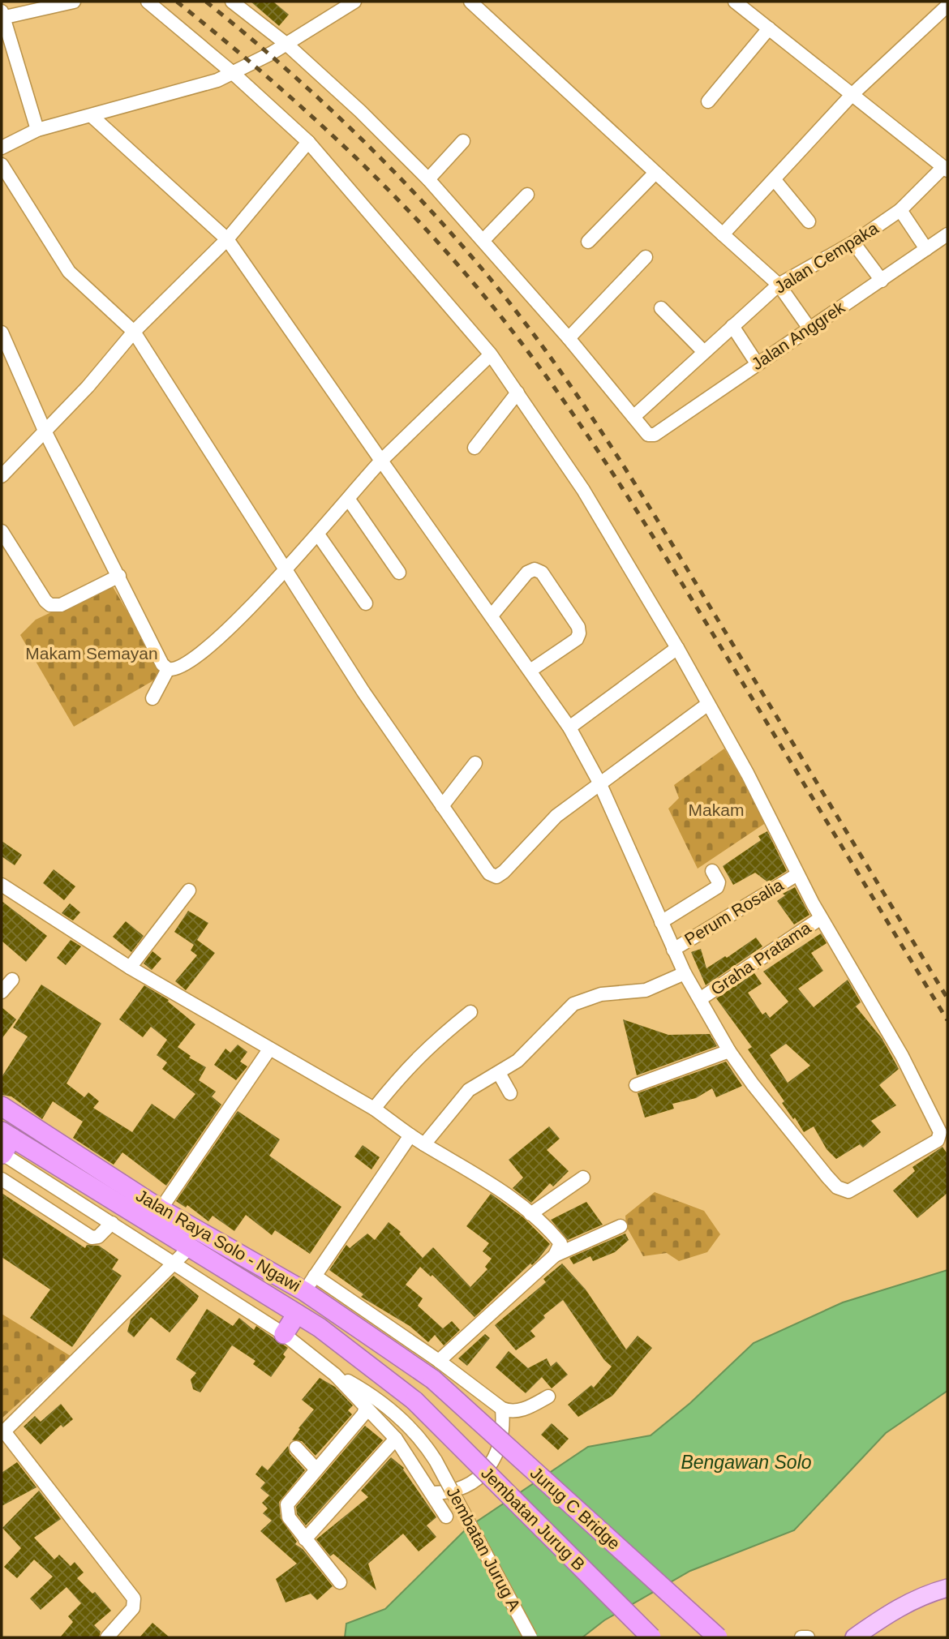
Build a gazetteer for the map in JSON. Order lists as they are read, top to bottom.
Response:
{
  "streets": {
    "highway": ["Jalan Raya Solo - Ngawi", "Jurug C Bridge", "Jembatan Jurug B"],
    "street": [
      "Jalan Cempaka",
      "Jalan Anggrek",
      "Perum Rosalia",
      "Graha Pratama",
      "Jembatan Jurug A"
    ]
  },
  "crossings": [
    ["Jalan Cempaka", "Jalan Anggrek"],
    ["Jalan Raya Solo - Ngawi", "Jurug C Bridge"],
    ["Jalan Raya Solo - Ngawi", "Jembatan Jurug B"]
  ],
  "water": ["Bengawan Solo"],
  "parks": ["Makam Semayan", "Makam"]
}
